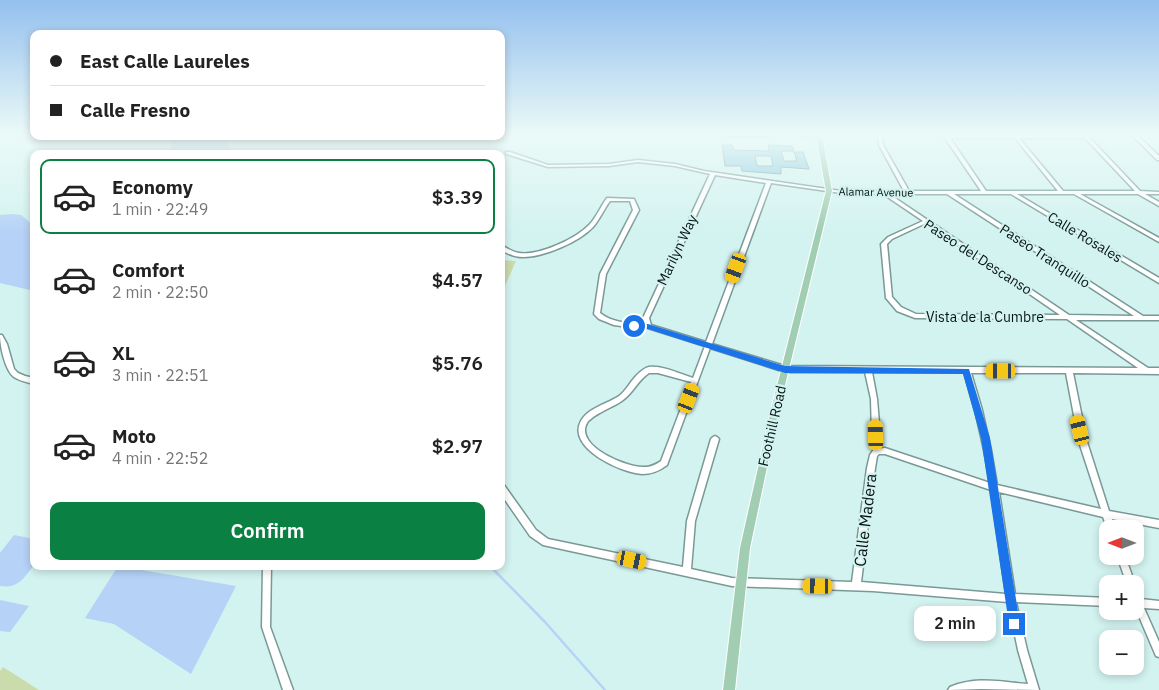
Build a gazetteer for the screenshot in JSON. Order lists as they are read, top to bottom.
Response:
{
  "streets": {
    "main road": ["Foothill Road"],
    "street": [
      "Alamar Avenue",
      "Calle Rosales",
      "Marilyn Way",
      "Paseo Tranquillo",
      "Paseo del Descanso",
      "Vista de la Cumbre",
      "Calle Madera"
    ]
  },
  "crossings": [
    ["Alamar Avenue", "Calle Rosales"],
    ["Alamar Avenue", "Marilyn Way"],
    ["Alamar Avenue", "Paseo Tranquillo"],
    ["Alamar Avenue", "Paseo del Descanso"],
    ["Alamar Avenue", "Foothill Road"],
    ["Paseo Tranquillo", "Vista de la Cumbre"],
    ["Paseo del Descanso", "Vista de la Cumbre"]
  ],
  "north": "left",
  "page": {
    "banner": ["East Calle Laureles", "Calle Fresno"],
    "list": [
      {
        "name": "Economy",
        "note": "1 min · 22:49",
        "value": "$3.39"
      },
      {
        "name": "Comfort",
        "note": "2 min · 22:50",
        "value": "$4.57"
      },
      {
        "name": "XL",
        "note": "3 min · 22:51",
        "value": "$5.76"
      },
      {
        "name": "Moto",
        "note": "4 min · 22:52",
        "value": "$2.97"
      }
    ],
    "buttons": "Confirm",
    "map_buttons": ["+", "−"],
    "bubble": "2 min"
  }
}
